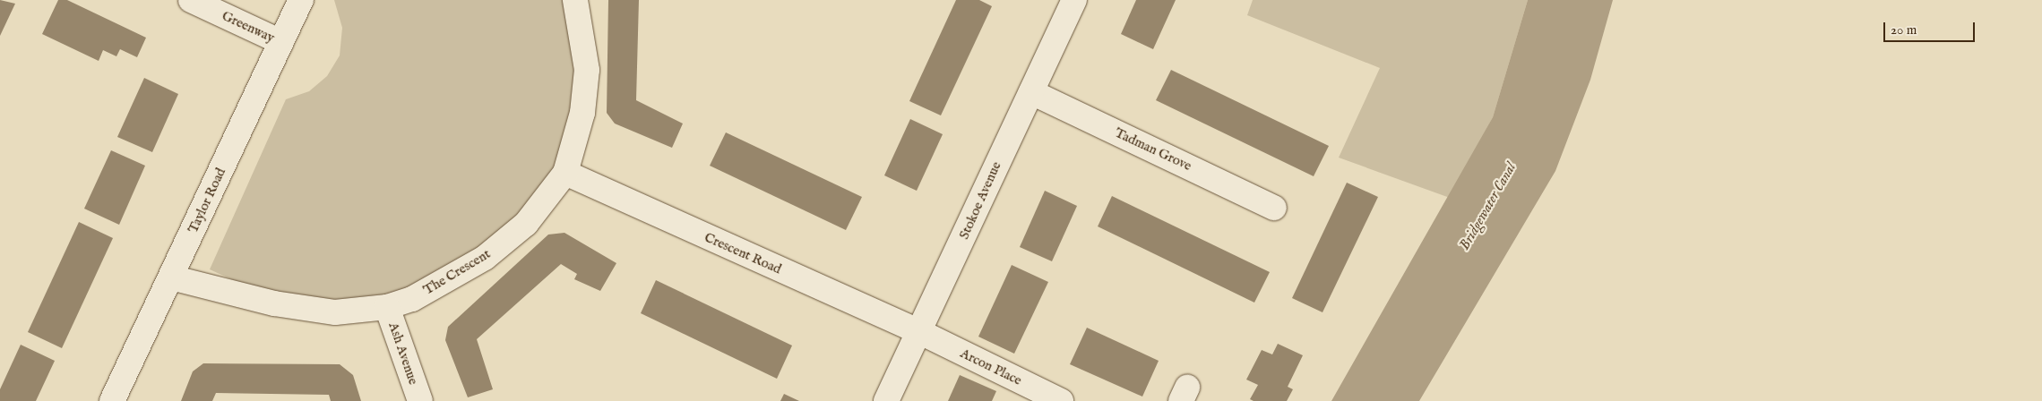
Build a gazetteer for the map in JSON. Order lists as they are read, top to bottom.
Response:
{
  "streets": {
    "street": [
      "Greenway",
      "Tadman Grove",
      "Taylor Road",
      "Stokoe Avenue",
      "Crescent Road",
      "The Crescent",
      "Ash Avenue",
      "Arcon Place"
    ]
  },
  "crossings": [
    ["Greenway", "Taylor Road"],
    ["Tadman Grove", "Stokoe Avenue"],
    ["Taylor Road", "The Crescent"],
    ["Stokoe Avenue", "Crescent Road"],
    ["Stokoe Avenue", "Arcon Place"],
    ["Crescent Road", "The Crescent"],
    ["Crescent Road", "Arcon Place"],
    ["The Crescent", "Ash Avenue"]
  ],
  "water": ["Bridgewater Canal"],
  "scale_bar": "20 m"
}
